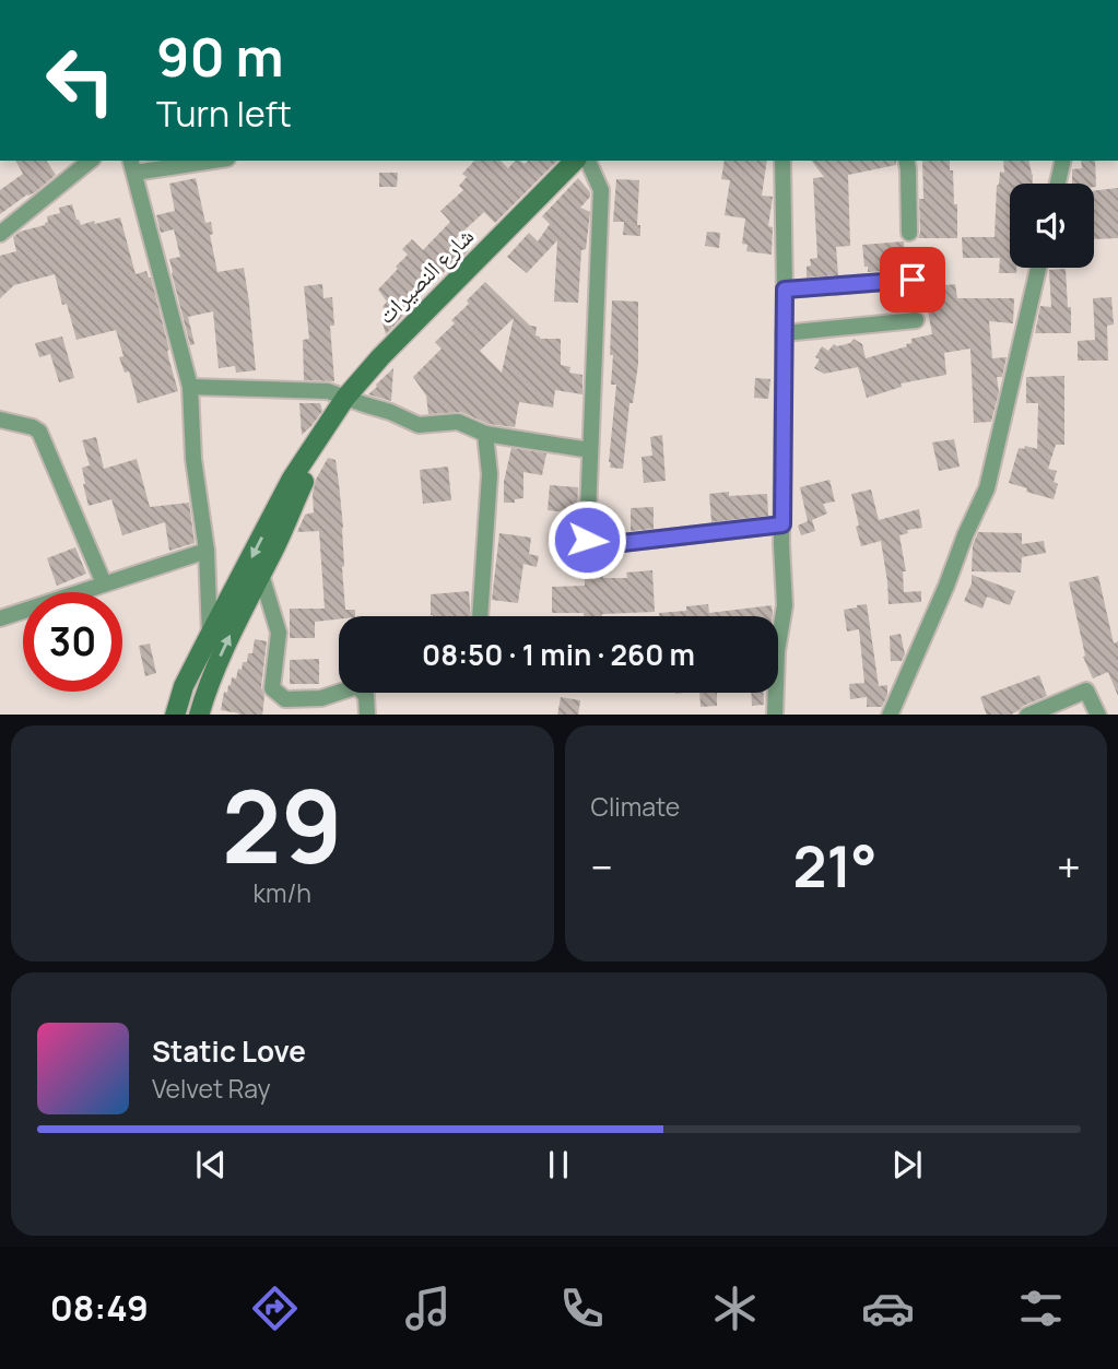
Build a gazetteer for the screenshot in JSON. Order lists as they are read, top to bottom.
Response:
{
  "streets": {
    "main road": ["شارع النصيرات"]
  },
  "page": {
    "turn": ["90 m", "Turn left"],
    "limit": "30",
    "trip": "08:50 · 1 min · 260 m",
    "tile": [
      ["29", "km/h"],
      "Climate"
    ],
    "heat": ["−", "21°", "+"],
    "song": ["Static Love", "Velvet Ray"],
    "tabs": "08:49"
  }
}
